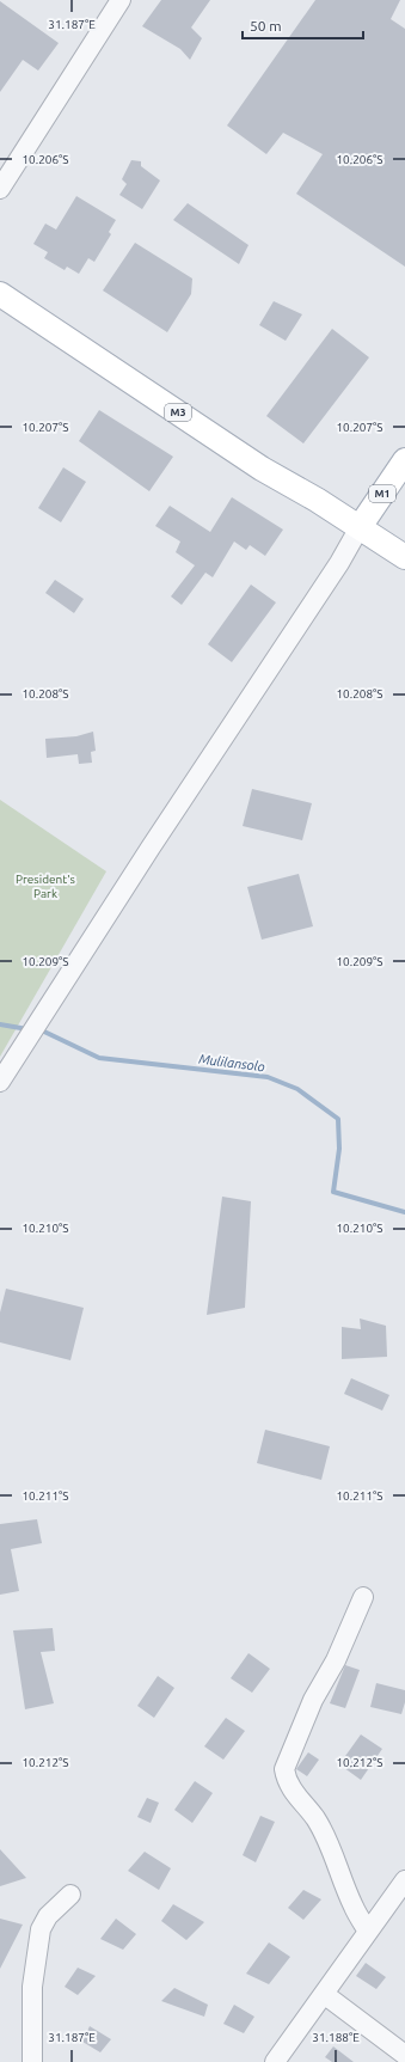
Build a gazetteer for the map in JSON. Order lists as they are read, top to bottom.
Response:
{
  "streets": {
    "main road": ["M3", "M1"]
  },
  "crossings": [
    ["M3", "M1"]
  ],
  "water": ["Mulilansolo"],
  "parks": ["President's Park"],
  "scale_bar": "50 m",
  "coordinates": [
    "31.187°E",
    "10.206°S",
    "10.207°S",
    "10.208°S",
    "10.209°S",
    "10.210°S",
    "10.211°S",
    "10.212°S",
    "31.188°E"
  ]
}
